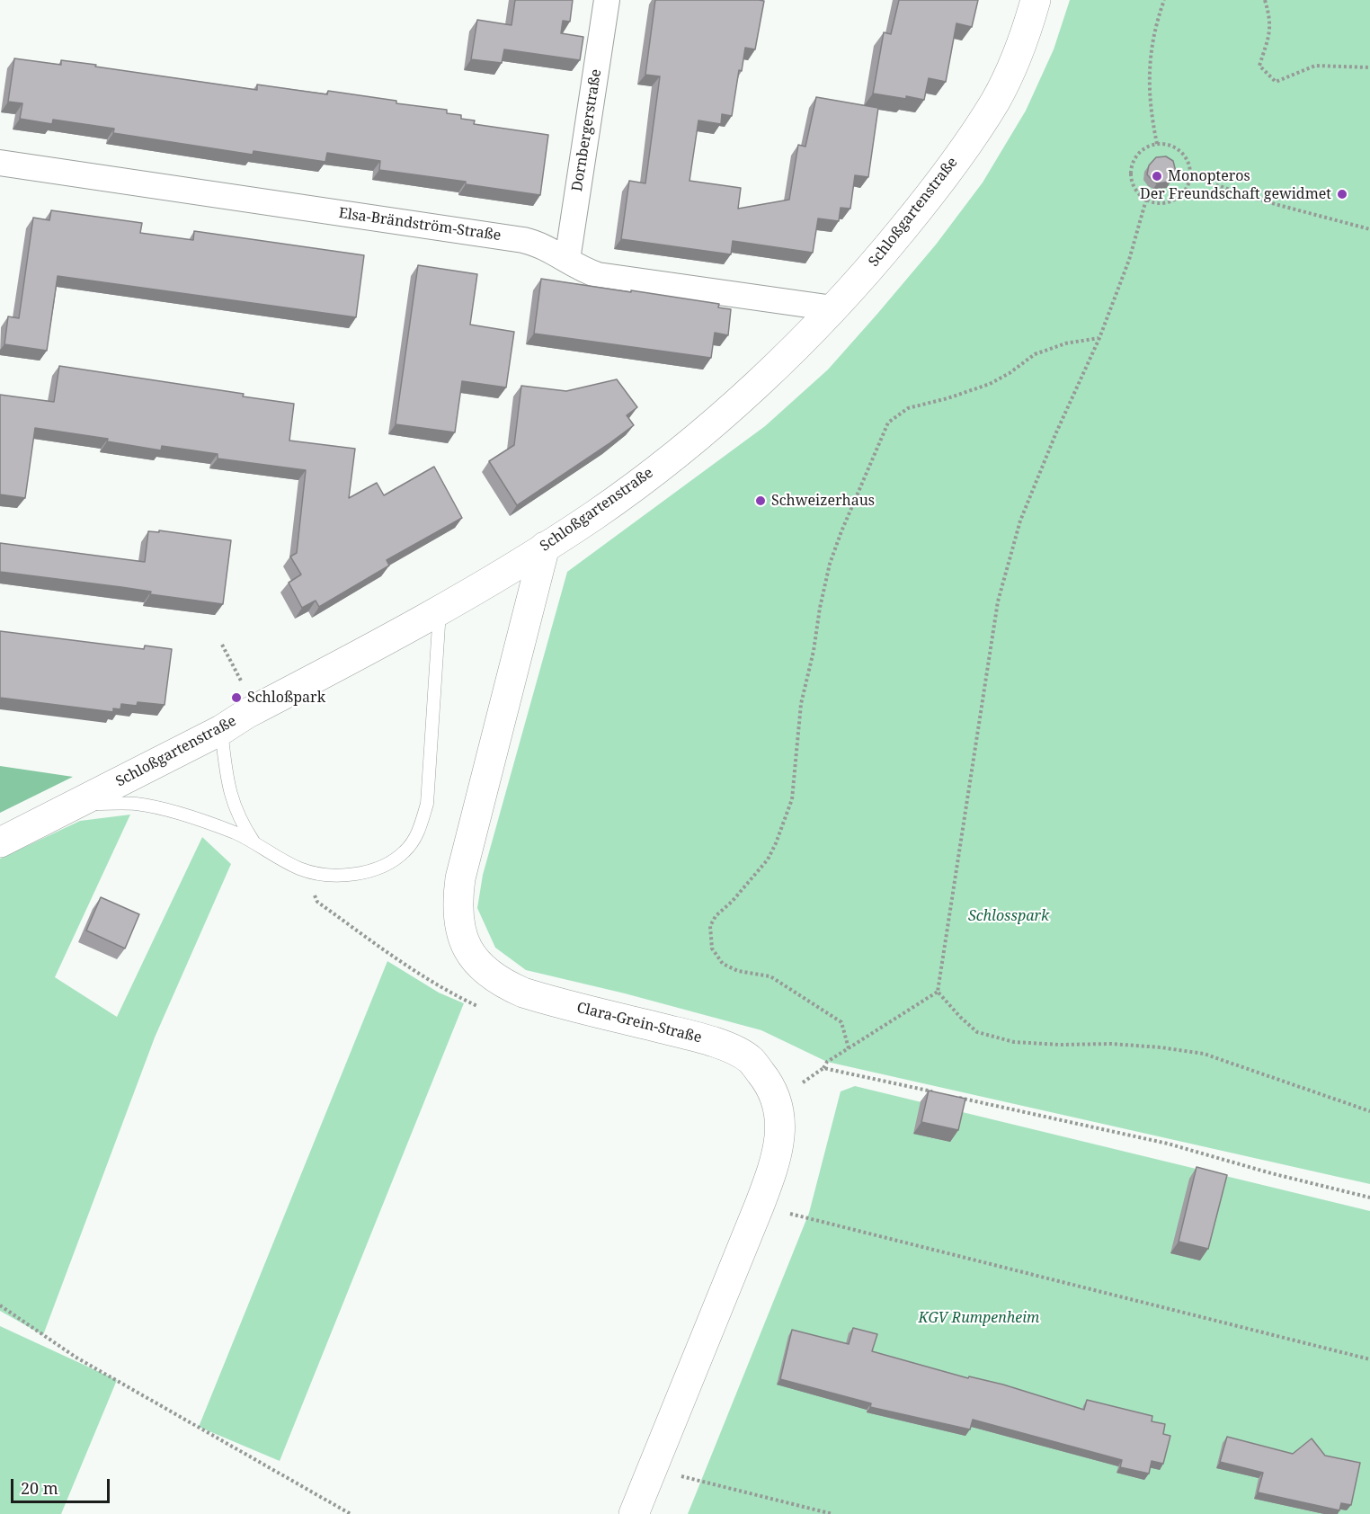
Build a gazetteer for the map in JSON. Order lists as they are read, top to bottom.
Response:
{
  "streets": {
    "street": [
      "Dornbergerstraße",
      "Schloßgartenstraße",
      "Elsa-Brändström-Straße",
      "Clara-Grein-Straße"
    ]
  },
  "crossings": [
    ["Dornbergerstraße", "Elsa-Brändström-Straße"],
    ["Schloßgartenstraße", "Elsa-Brändström-Straße"],
    ["Schloßgartenstraße", "Clara-Grein-Straße"]
  ],
  "parks": ["Schlosspark", "KGV Rumpenheim"],
  "places": [
    "Monopteros",
    "Der Freundschaft gewidmet",
    "Schweizerhaus",
    "Schloßpark"
  ],
  "scale_bar": "20 m"
}
